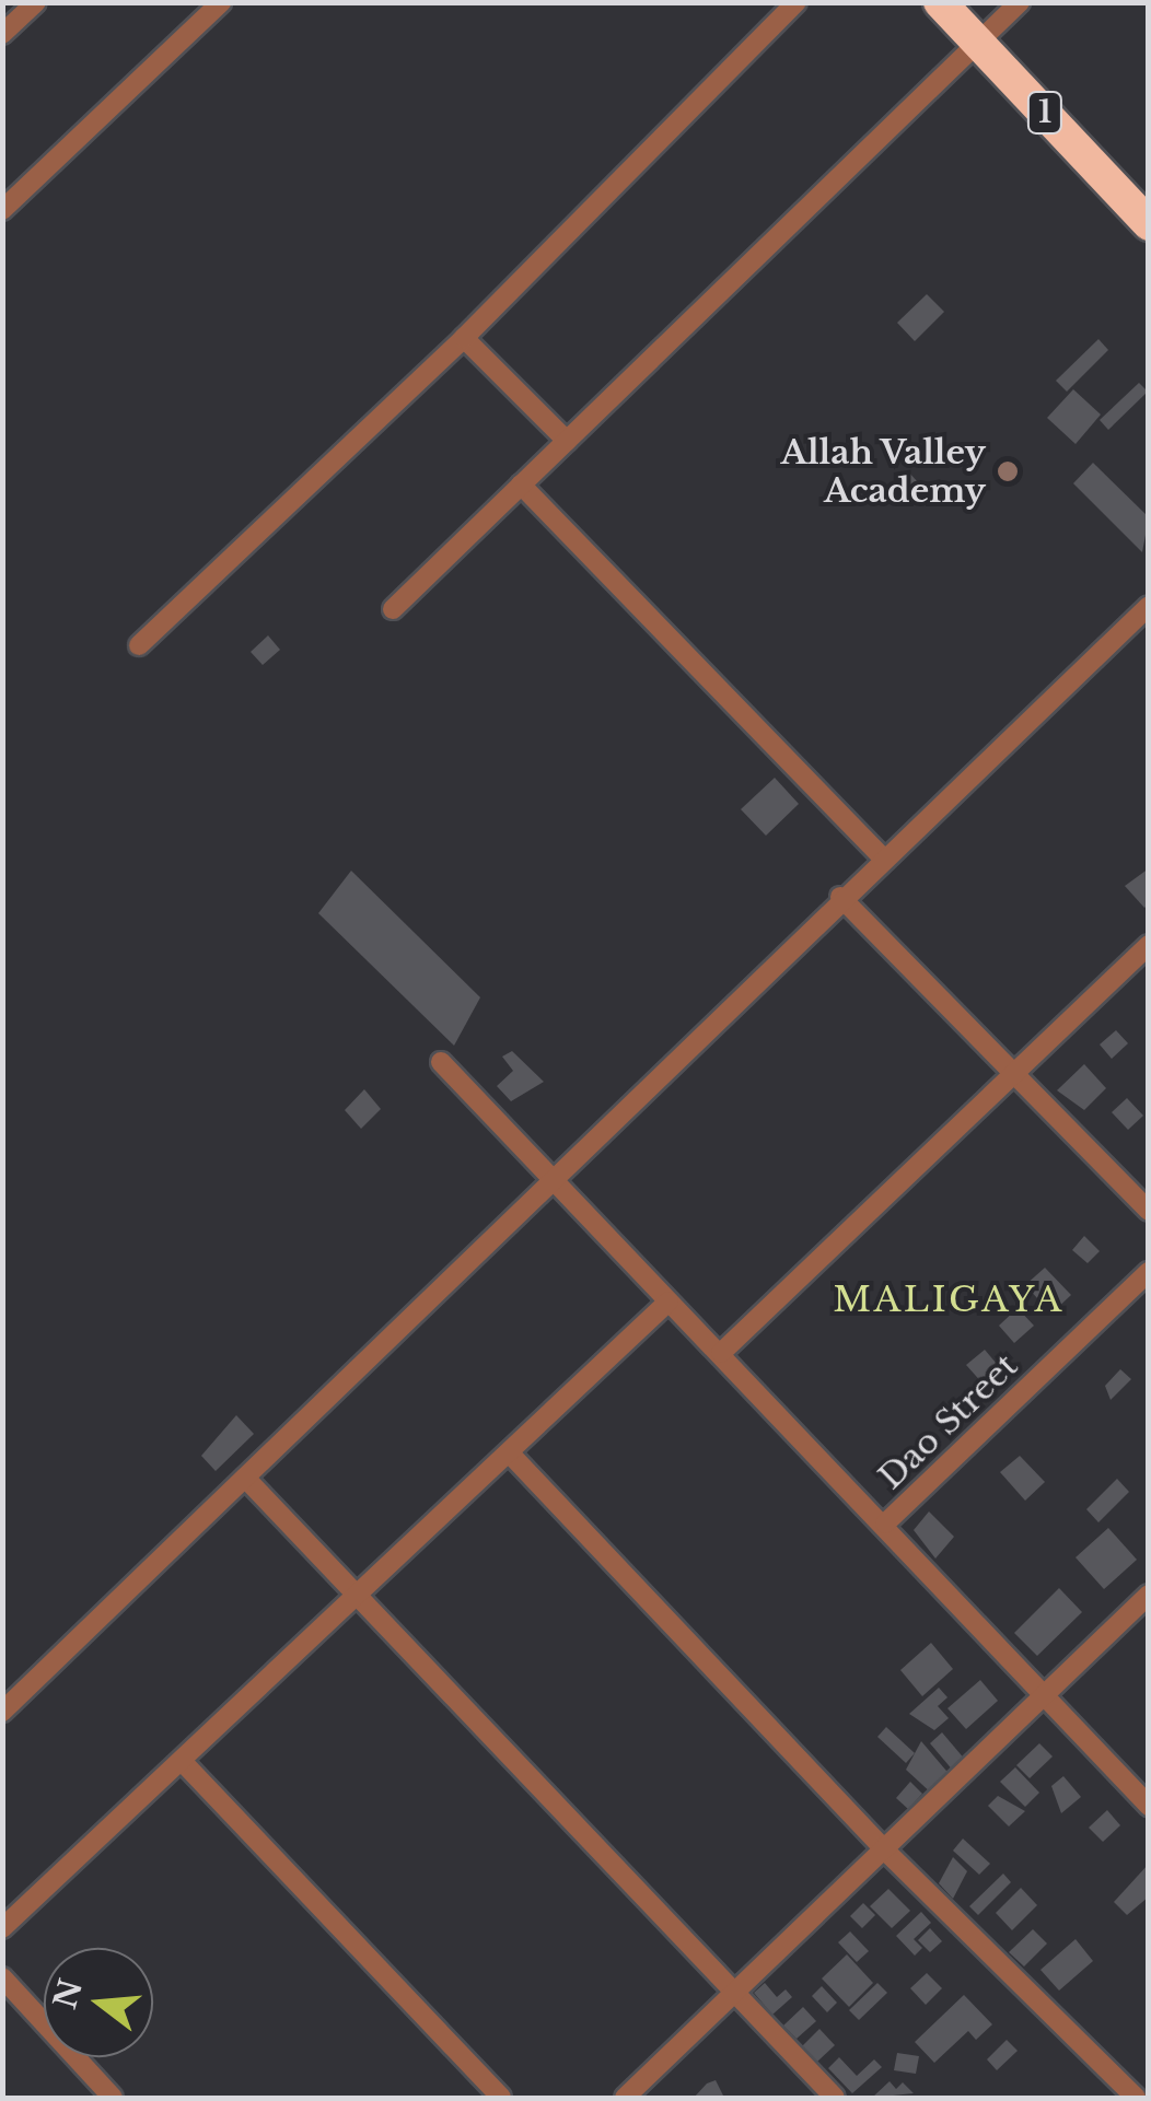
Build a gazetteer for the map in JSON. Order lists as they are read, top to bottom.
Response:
{
  "streets": {
    "highway": ["1"],
    "street": ["Dao Street"]
  },
  "districts": ["MALIGAYA"],
  "places": ["Allah Valley Academy"],
  "north": "left"
}
